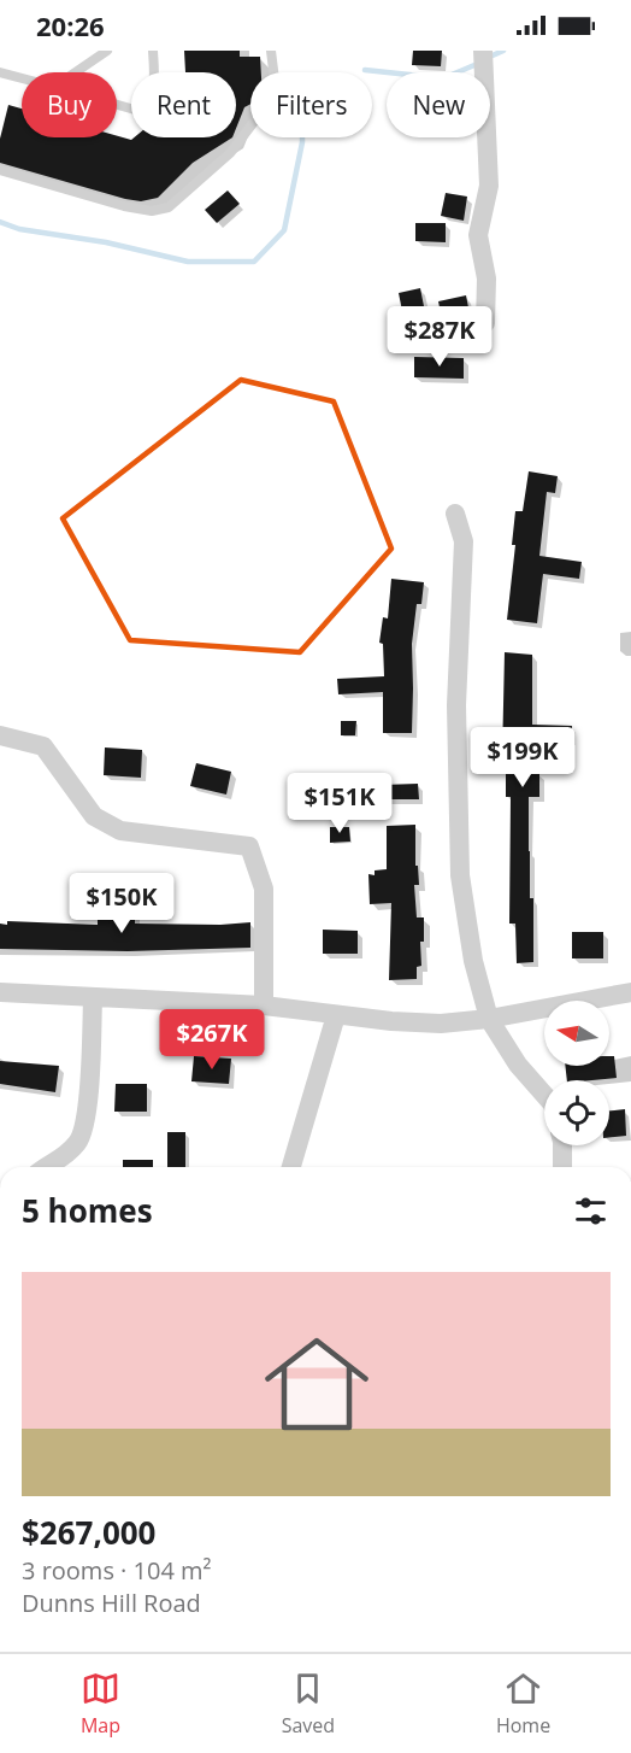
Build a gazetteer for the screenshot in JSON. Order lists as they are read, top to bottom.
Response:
{
  "north": "left",
  "page": {
    "status": "20:26",
    "chip": [
      "Buy",
      "Rent",
      "Filters",
      "New"
    ],
    "price": [
      "$287K",
      "$199K",
      "$151K",
      "$150K",
      "$267K"
    ],
    "heading": "5 homes",
    "list": [
      {
        "name": "$267,000",
        "note": "3 rooms · 104 m² · Dunns Hill Road"
      }
    ],
    "tabs": ["Map", "Saved", "Home"]
  }
}
